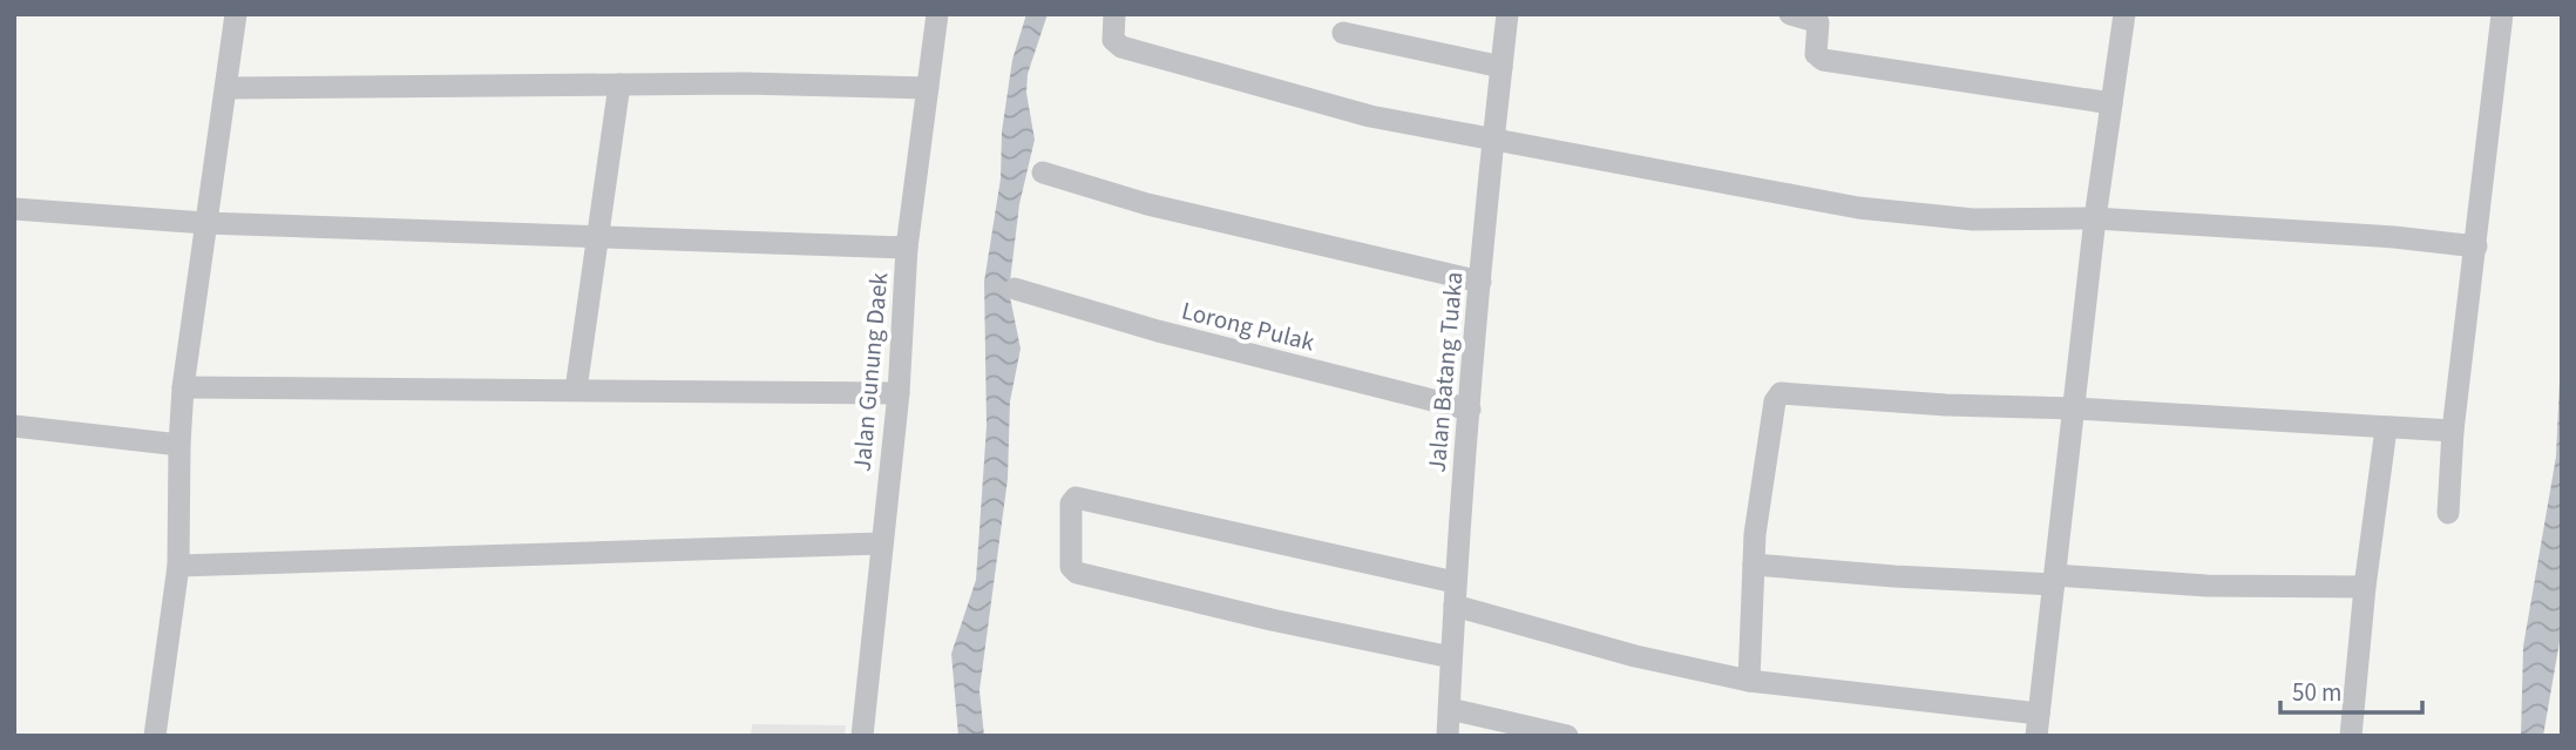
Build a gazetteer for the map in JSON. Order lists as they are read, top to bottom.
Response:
{
  "streets": {
    "street": ["Lorong Pulak", "Jalan Gunung Daek", "Jalan Batang Tuaka"]
  },
  "crossings": [
    ["Lorong Pulak", "Jalan Batang Tuaka"]
  ],
  "scale_bar": "50 m"
}
